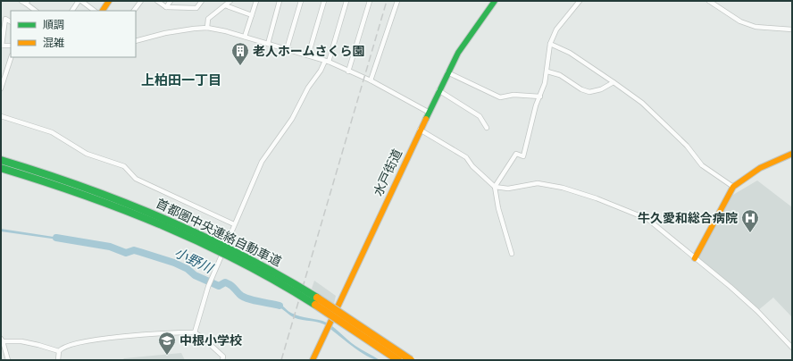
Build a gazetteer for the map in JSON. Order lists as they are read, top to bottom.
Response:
{
  "streets": {
    "main road": ["水戸街道", "首都圏中央連絡自動車道"]
  },
  "districts": ["上柏田一丁目"],
  "water": ["小野川"],
  "places": {
    "building": ["老人ホームさくら園"],
    "hospital": ["牛久愛和総合病院"],
    "school or university": ["中根小学校"]
  },
  "legend": ["順調", "混雑"]
}
